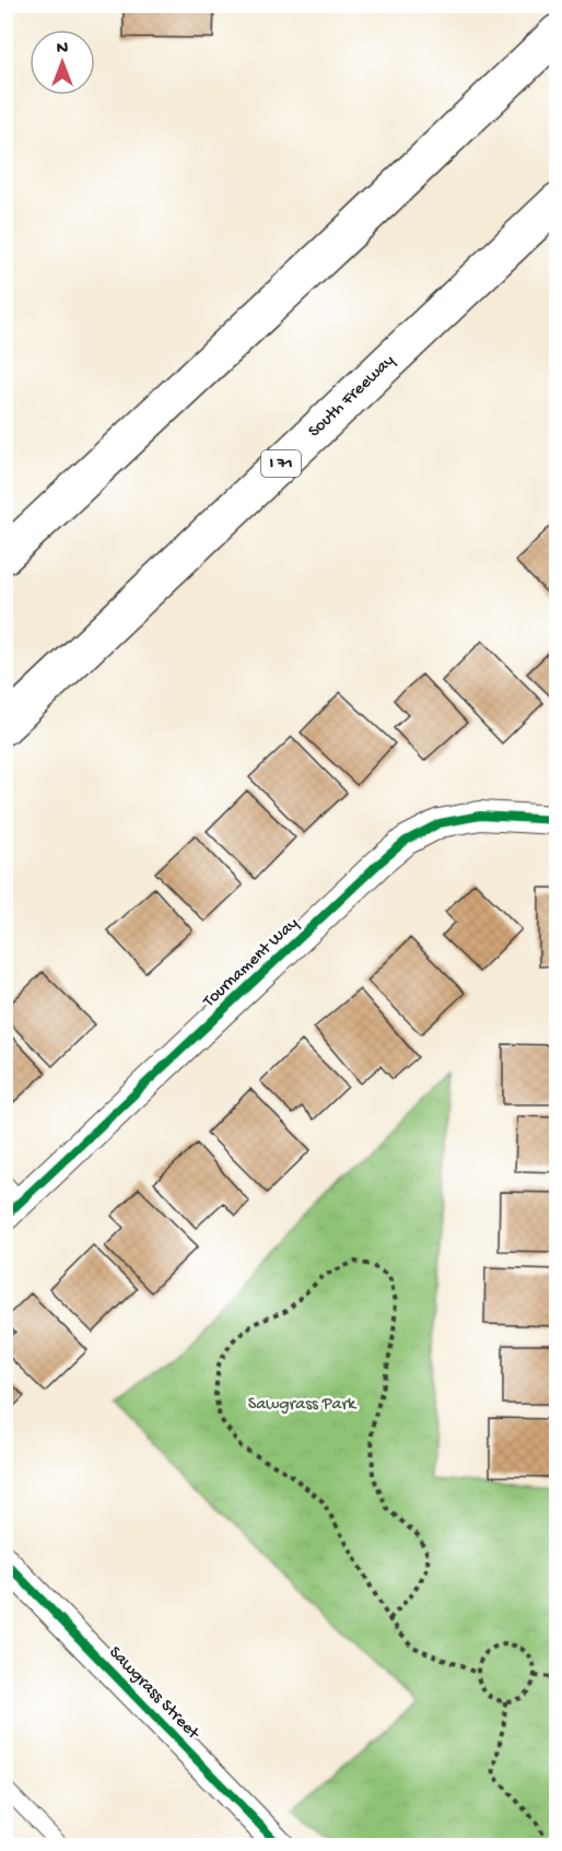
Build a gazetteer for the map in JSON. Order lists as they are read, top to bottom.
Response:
{
  "streets": {
    "highway": ["South Freeway", "I 71"],
    "street": ["Tournament Way", "Sawgrass Street"]
  },
  "parks": ["Sawgrass Park"],
  "north": "top"
}
